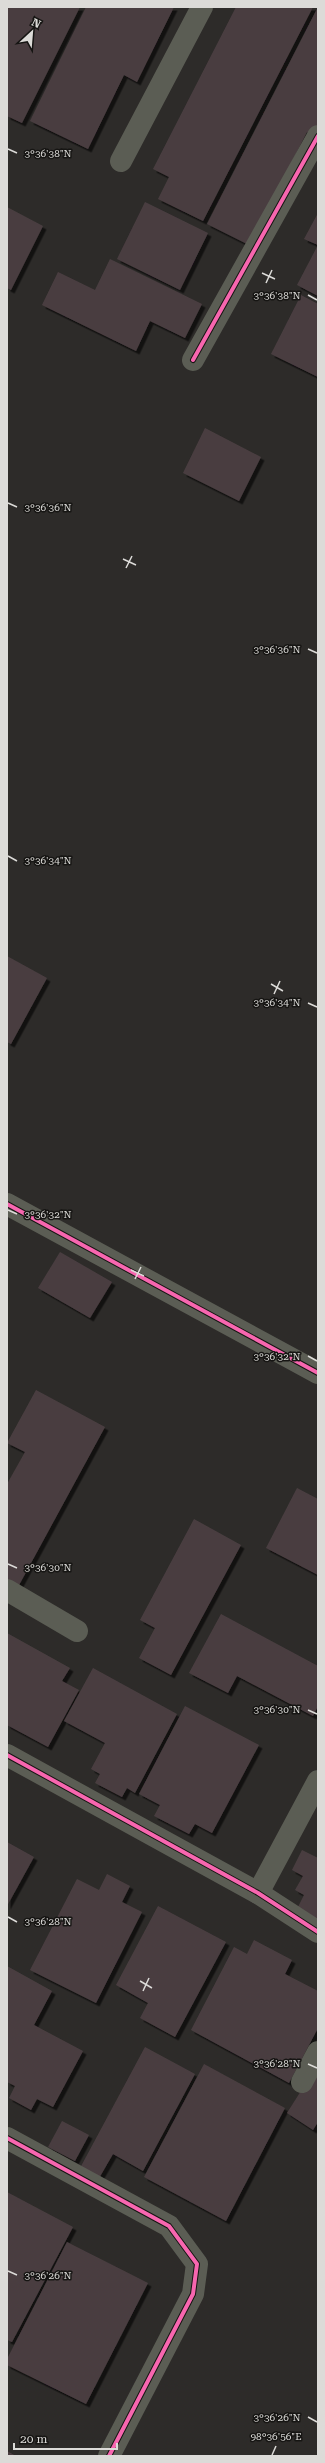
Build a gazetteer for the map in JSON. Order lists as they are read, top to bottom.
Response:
{
  "scale_bar": "20 m",
  "north": "top right",
  "coordinates": [
    "3°36'38\"N",
    "3°36'36\"N",
    "3°36'34\"N",
    "3°36'32\"N",
    "3°36'30\"N",
    "3°36'28\"N",
    "3°36'26\"N",
    "98°36'56\"E"
  ]
}
